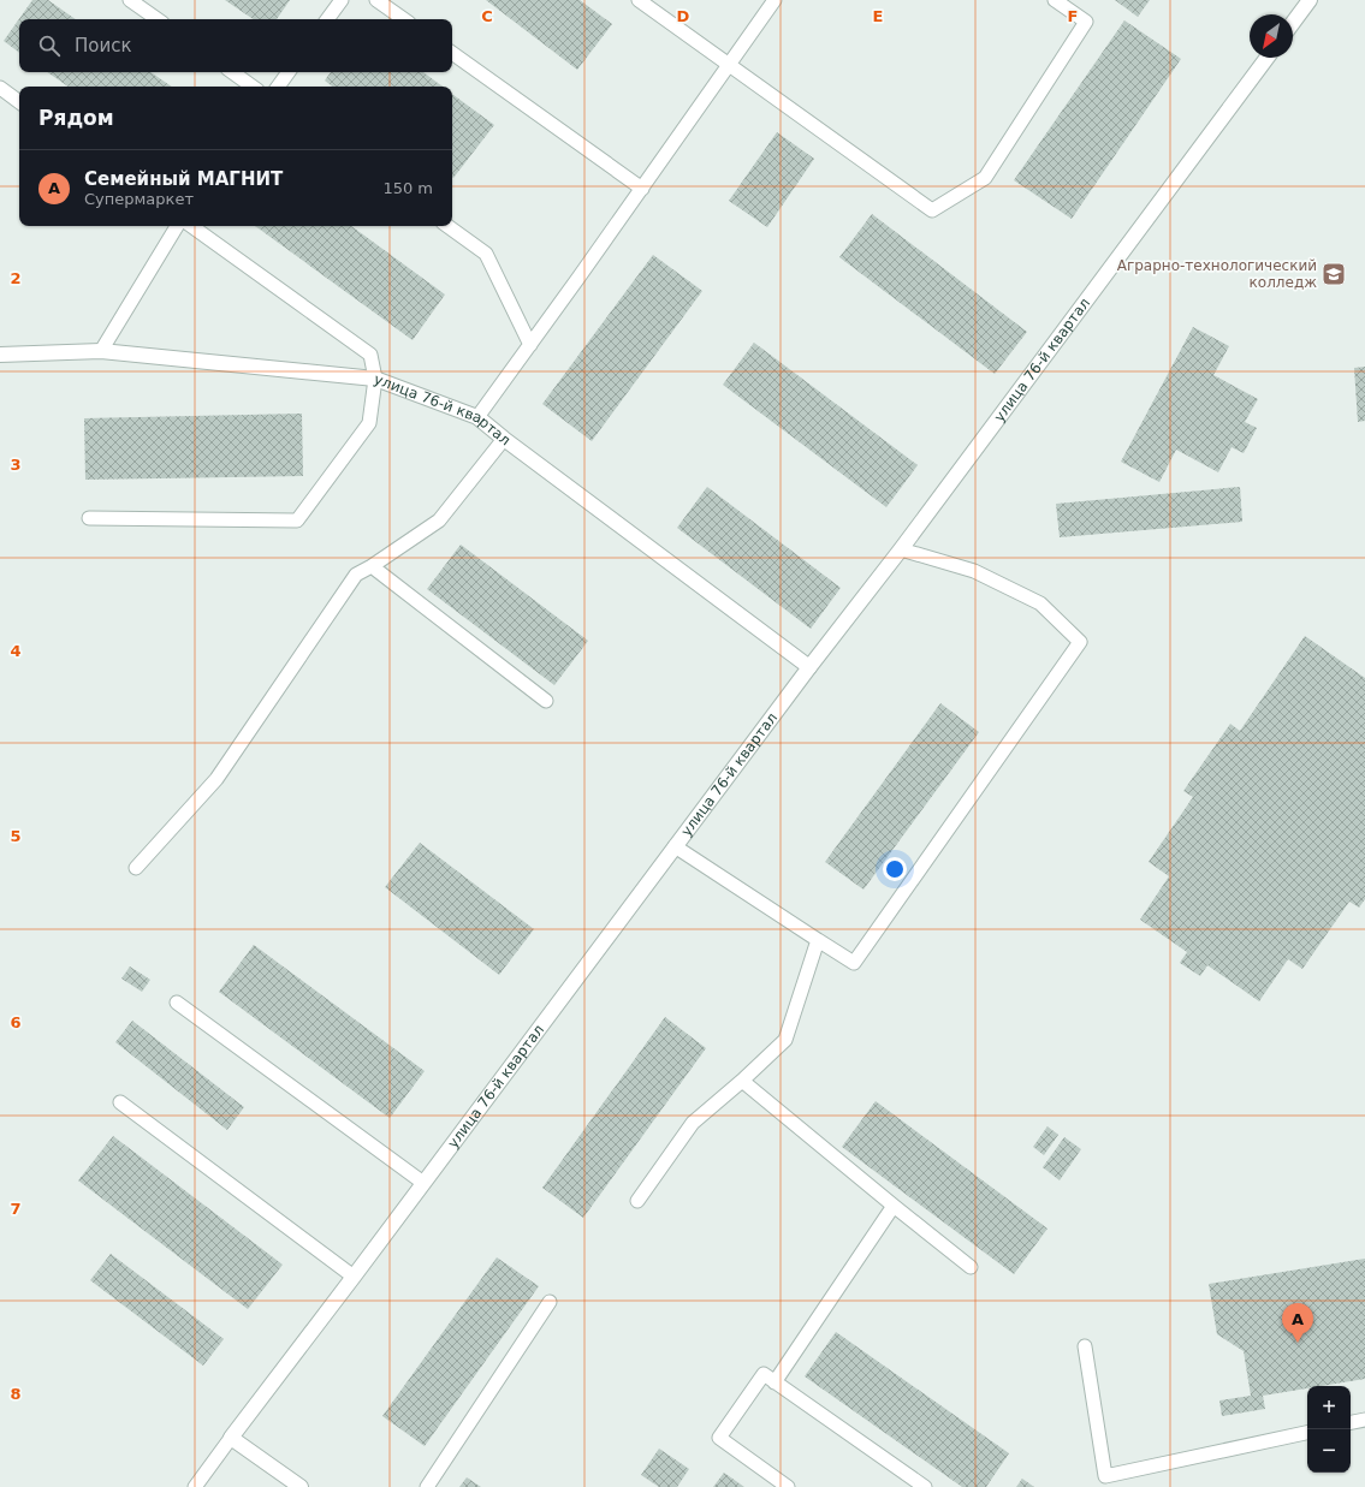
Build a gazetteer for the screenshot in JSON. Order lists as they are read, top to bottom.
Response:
{
  "streets": {
    "street": ["улица 76-й квартал"]
  },
  "places": {
    "school or university": ["Аграрно-технологический колледж"]
  },
  "north": "bottom left",
  "page": {
    "search": "Поиск",
    "heading": "Рядом",
    "list": [
      {
        "mark": "A",
        "name": "Семейный МАГНИТ",
        "note": "Супермаркет",
        "value": "150 m"
      }
    ],
    "pins": "A",
    "map_buttons": ["+", "−"]
  },
  "grid": {
    "columns": [
      "C",
      "D",
      "E",
      "F"
    ],
    "rows": [
      "2",
      "3",
      "4",
      "5",
      "6",
      "7",
      "8"
    ]
  }
}
